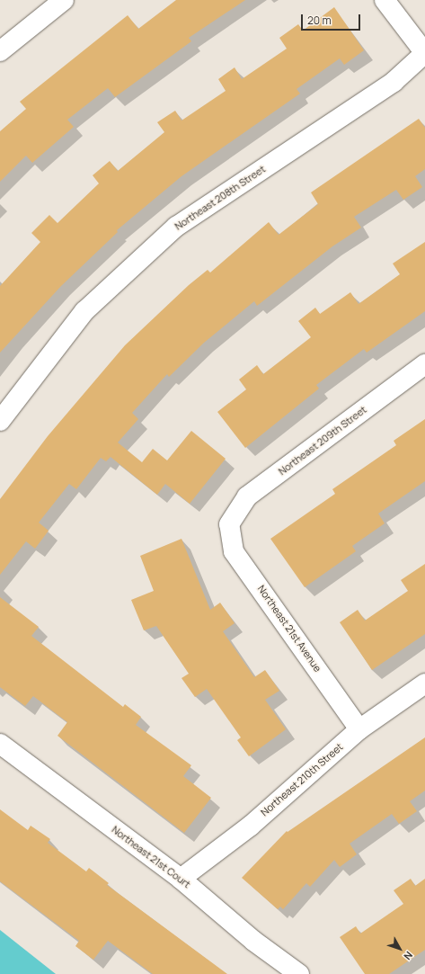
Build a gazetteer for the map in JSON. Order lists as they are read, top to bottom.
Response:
{
  "streets": {
    "street": [
      "Northeast 208th Street",
      "Northeast 209th Street",
      "Northeast 21st Avenue",
      "Northeast 210th Street",
      "Northeast 21st Court"
    ]
  },
  "crossings": [
    ["Northeast 209th Street", "Northeast 21st Avenue"],
    ["Northeast 21st Avenue", "Northeast 210th Street"],
    ["Northeast 210th Street", "Northeast 21st Court"]
  ],
  "scale_bar": "20 m",
  "north": "bottom right"
}
